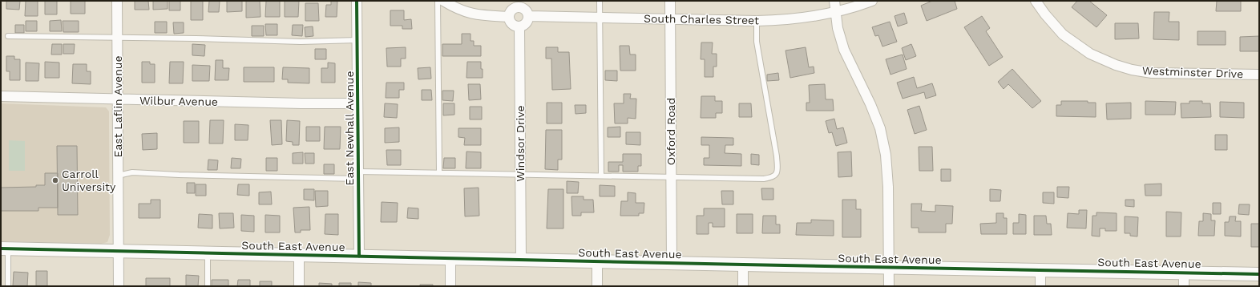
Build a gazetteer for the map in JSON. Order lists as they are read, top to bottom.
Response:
{
  "streets": {
    "main road": ["South East Avenue"],
    "street": [
      "South Charles Street",
      "Westminster Drive",
      "Wilbur Avenue",
      "East Laflin Avenue",
      "East Newhall Avenue",
      "Oxford Road",
      "Windsor Drive"
    ]
  },
  "crossings": [
    ["South Charles Street", "Oxford Road"],
    ["South Charles Street", "Windsor Drive"],
    ["Wilbur Avenue", "East Laflin Avenue"],
    ["Wilbur Avenue", "East Newhall Avenue"],
    ["East Laflin Avenue", "South East Avenue"],
    ["East Newhall Avenue", "South East Avenue"],
    ["Oxford Road", "South East Avenue"],
    ["Windsor Drive", "South East Avenue"]
  ],
  "places": ["Carroll University"]
}
